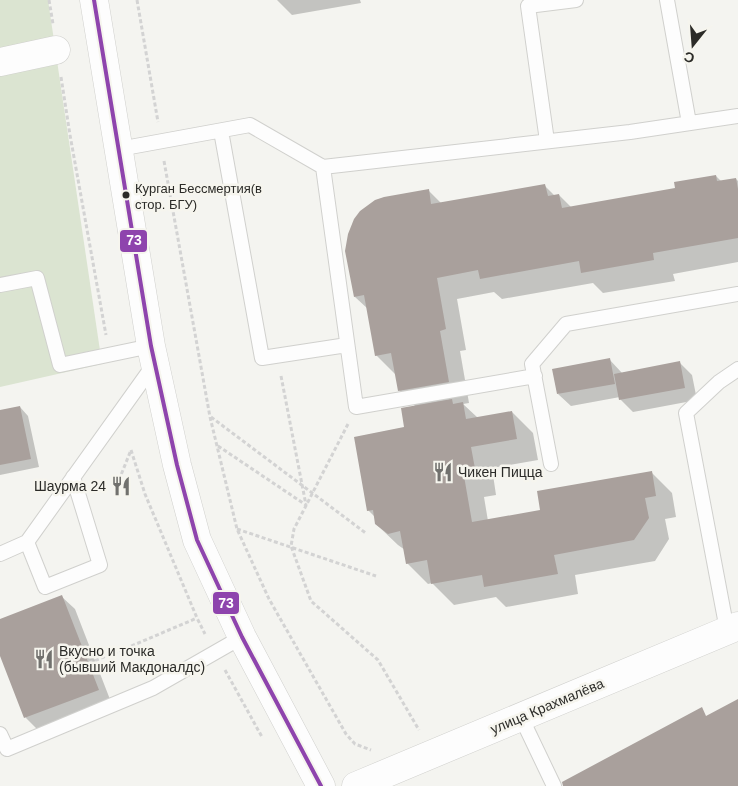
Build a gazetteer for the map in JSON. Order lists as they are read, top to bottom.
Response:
{
  "streets": {
    "main road": ["улица Крахмалёва"]
  },
  "places": {
    "other": ["Курган Бессмертия(в стор. БГУ)"],
    "restaurant": ["Чикен Пицца", "Шаурма 24", "Вкусно и точка (бывший Макдоналдс)"]
  },
  "lines": ["transit line 73"],
  "north": "bottom"
}
